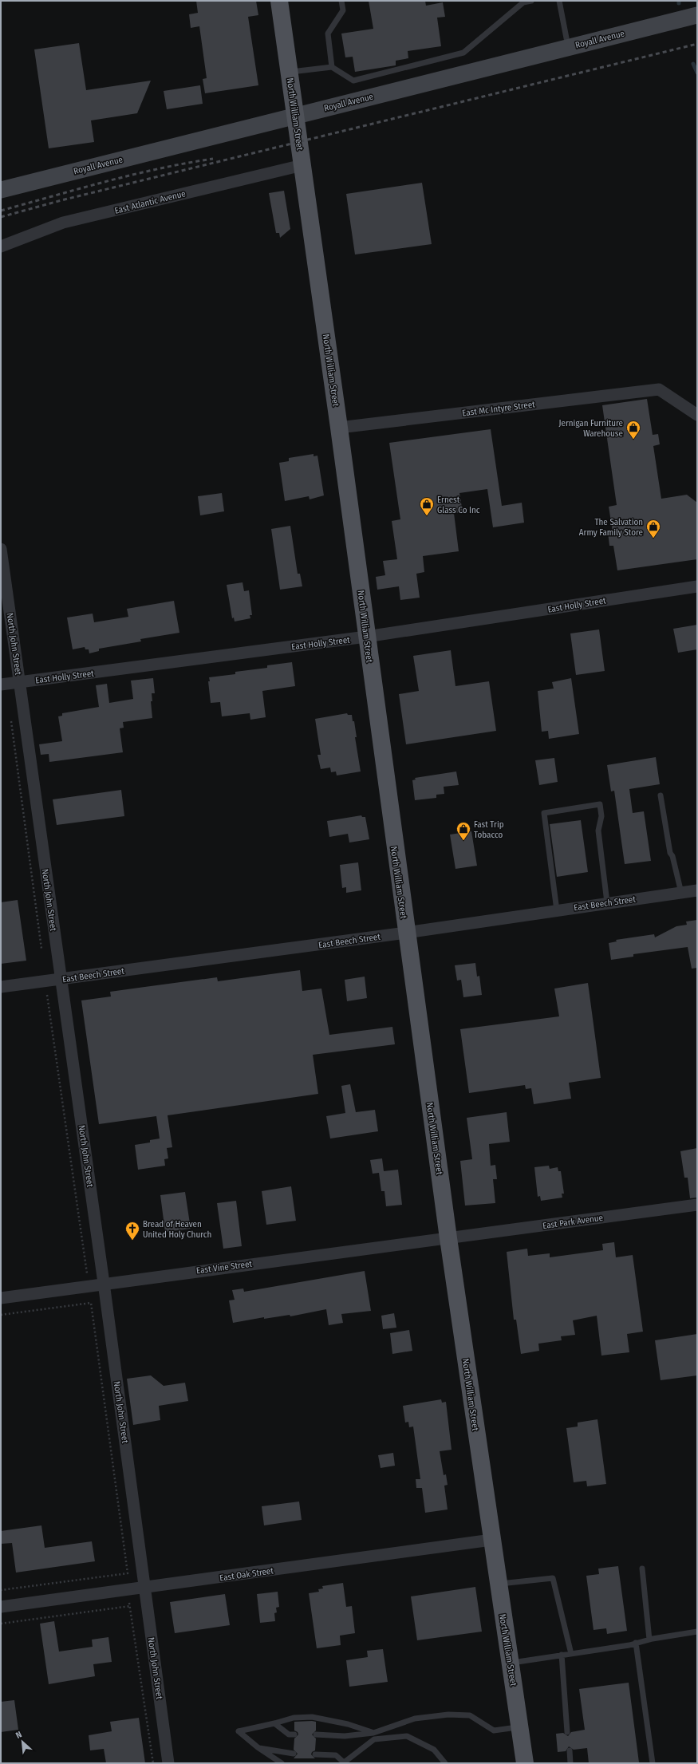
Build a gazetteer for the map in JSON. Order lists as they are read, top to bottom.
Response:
{
  "streets": {
    "main road": ["North William Street"],
    "street": [
      "Royall Avenue",
      "East Atlantic Avenue",
      "East Mc Intyre Street",
      "East Holly Street",
      "North John Street",
      "East Beech Street",
      "East Park Avenue",
      "East Vine Street",
      "East Oak Street"
    ]
  },
  "crossings": [
    ["Royall Avenue", "North William Street"],
    ["North William Street", "East Atlantic Avenue"],
    ["North William Street", "East Mc Intyre Street"],
    ["North William Street", "East Holly Street"],
    ["North William Street", "East Beech Street"],
    ["North William Street", "East Park Avenue"],
    ["North William Street", "East Vine Street"],
    ["North William Street", "East Oak Street"],
    ["East Holly Street", "North John Street"],
    ["North John Street", "East Beech Street"],
    ["North John Street", "East Vine Street"],
    ["North John Street", "East Oak Street"],
    ["East Park Avenue", "East Vine Street"]
  ],
  "places": {
    "shop": [
      "Jernigan Furniture Warehouse",
      "Ernest Glass Co Inc",
      "The Salvation Army Family Store",
      "Fast Trip Tobacco"
    ],
    "church": ["Bread of Heaven United Holy Church"]
  },
  "north": "top left"
}
